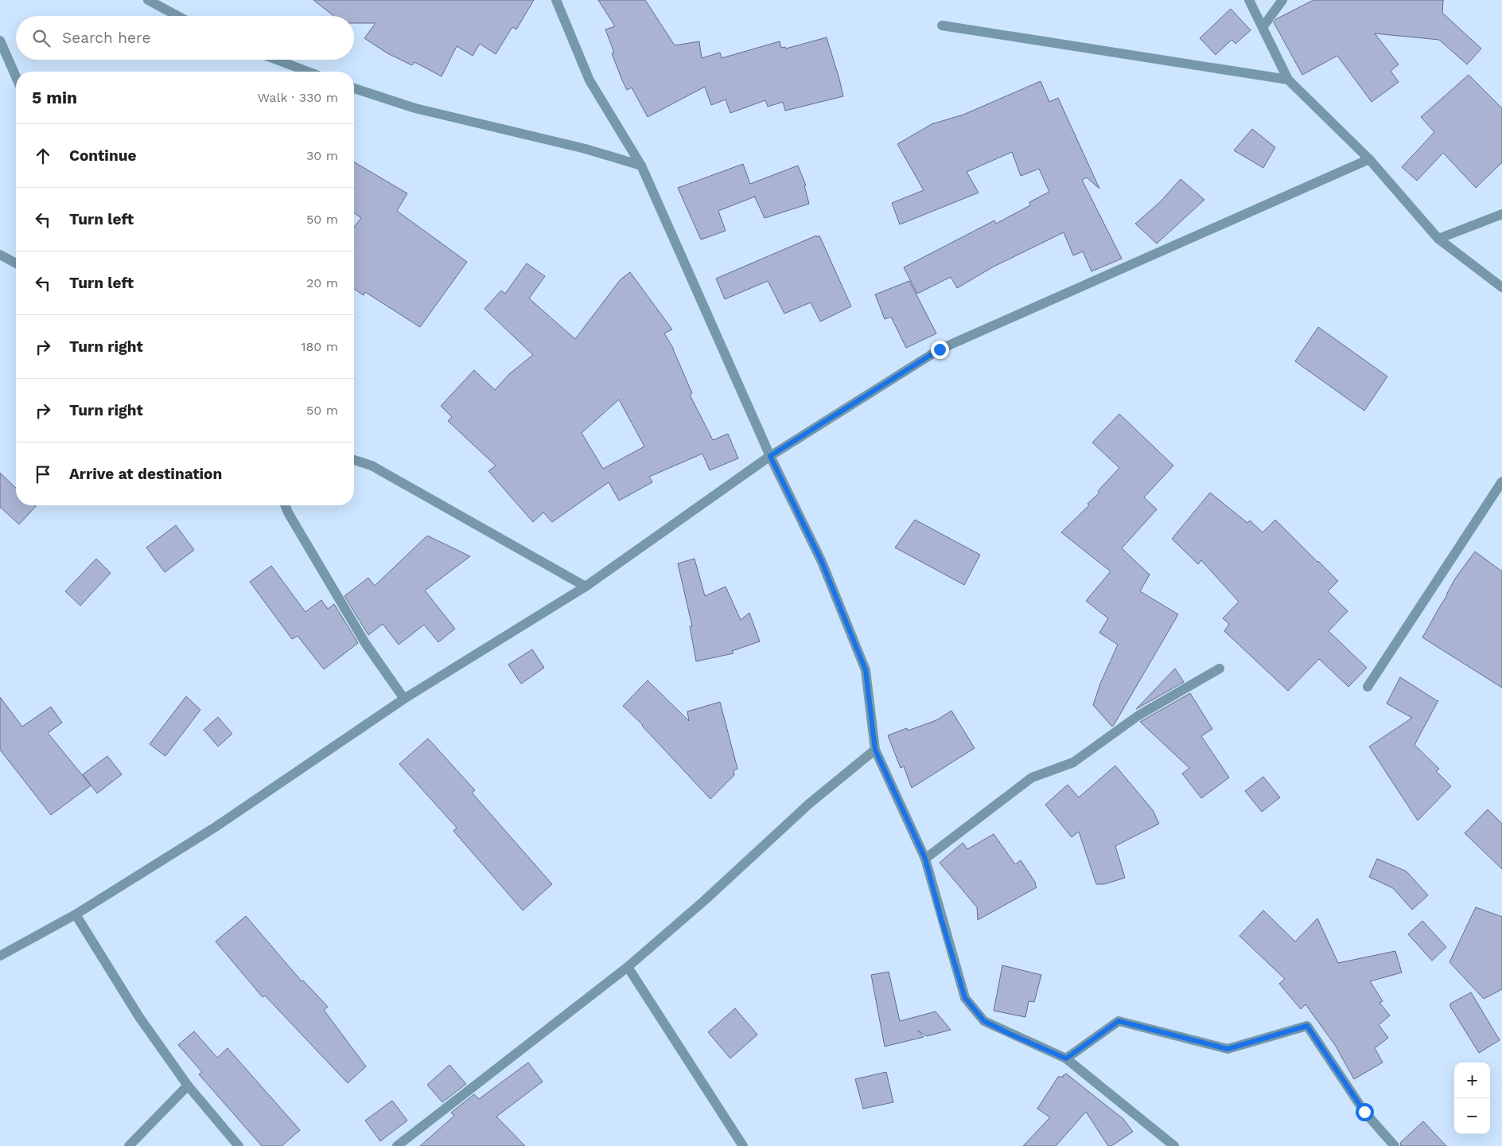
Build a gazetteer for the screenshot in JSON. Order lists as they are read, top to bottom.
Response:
{
  "page": {
    "search": "Search here",
    "heading": ["5 min", "Walk · 330 m"],
    "list": [
      ["Continue", "30 m"],
      ["Turn left", "50 m"],
      ["Turn left", "20 m"],
      ["Turn right", "180 m"],
      ["Turn right", "50 m"],
      "Arrive at destination"
    ],
    "map_buttons": ["+", "−"]
  }
}
